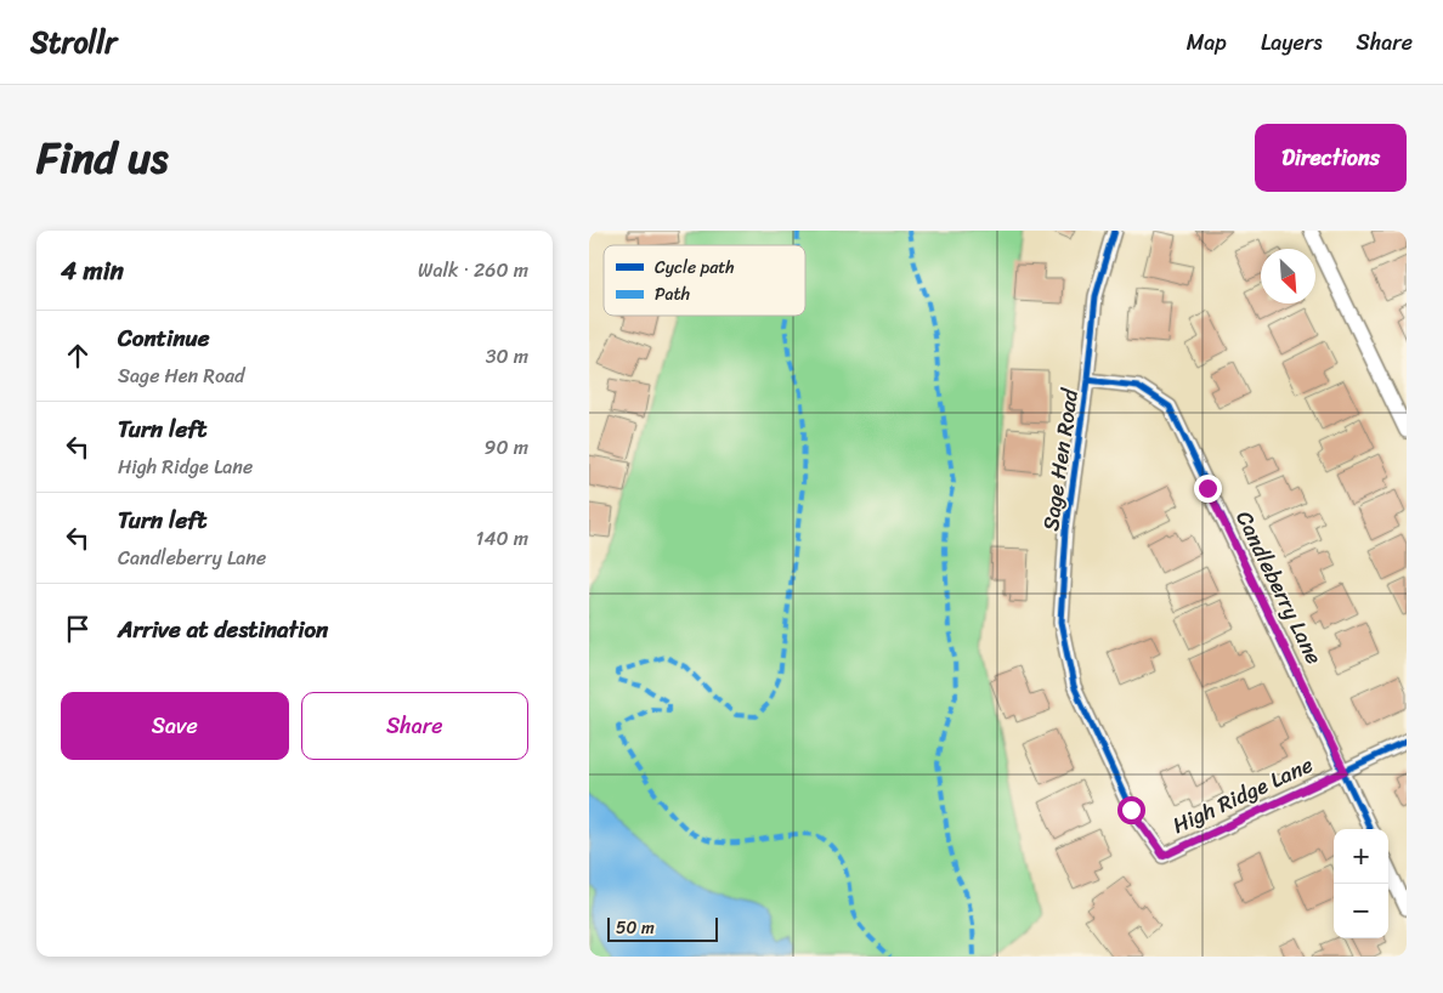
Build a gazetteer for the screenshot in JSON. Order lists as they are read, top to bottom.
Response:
{
  "streets": {
    "street": ["Sage Hen Road", "Candleberry Lane", "High Ridge Lane"]
  },
  "crossings": [
    ["Sage Hen Road", "Candleberry Lane"],
    ["Sage Hen Road", "High Ridge Lane"],
    ["Candleberry Lane", "High Ridge Lane"]
  ],
  "legend": ["Cycle path", "Path"],
  "scale_bar": "50 m",
  "north": "bottom right",
  "page": {
    "header": "Strollr",
    "nav": ["Map", "Layers", "Share"],
    "title": "Find us",
    "buttons": [
      "Directions",
      ["Save", "Share"]
    ],
    "heading": ["4 min", "Walk · 260 m"],
    "list": [
      ["Continue", "Sage Hen Road", "30 m"],
      ["Turn left", "High Ridge Lane", "90 m"],
      ["Turn left", "Candleberry Lane", "140 m"],
      "Arrive at destination"
    ],
    "map_buttons": ["+", "−"],
    "scale": "50 m"
  }
}
